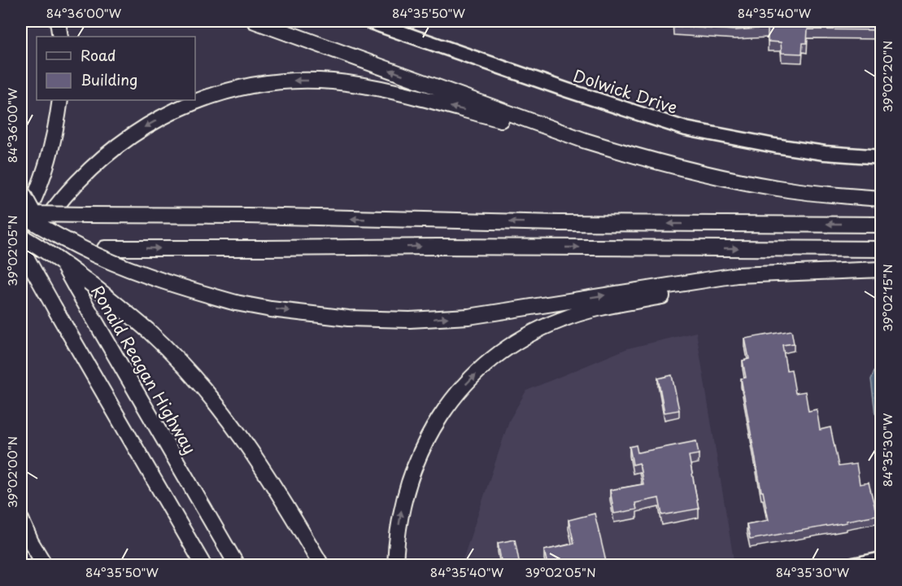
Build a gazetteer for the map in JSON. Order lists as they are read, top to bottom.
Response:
{
  "streets": {
    "highway": ["Ronald Reagan Highway"],
    "main road": ["Dolwick Drive"]
  },
  "legend": ["Road", "Building"],
  "coordinates": [
    "84°36'00\"W",
    "84°35'50\"W",
    "84°35'40\"W",
    "39°02'20\"N",
    "39°02'05\"N",
    "39°02'15\"N",
    "84°35'30\"W",
    "39°02'00\"N"
  ]
}
